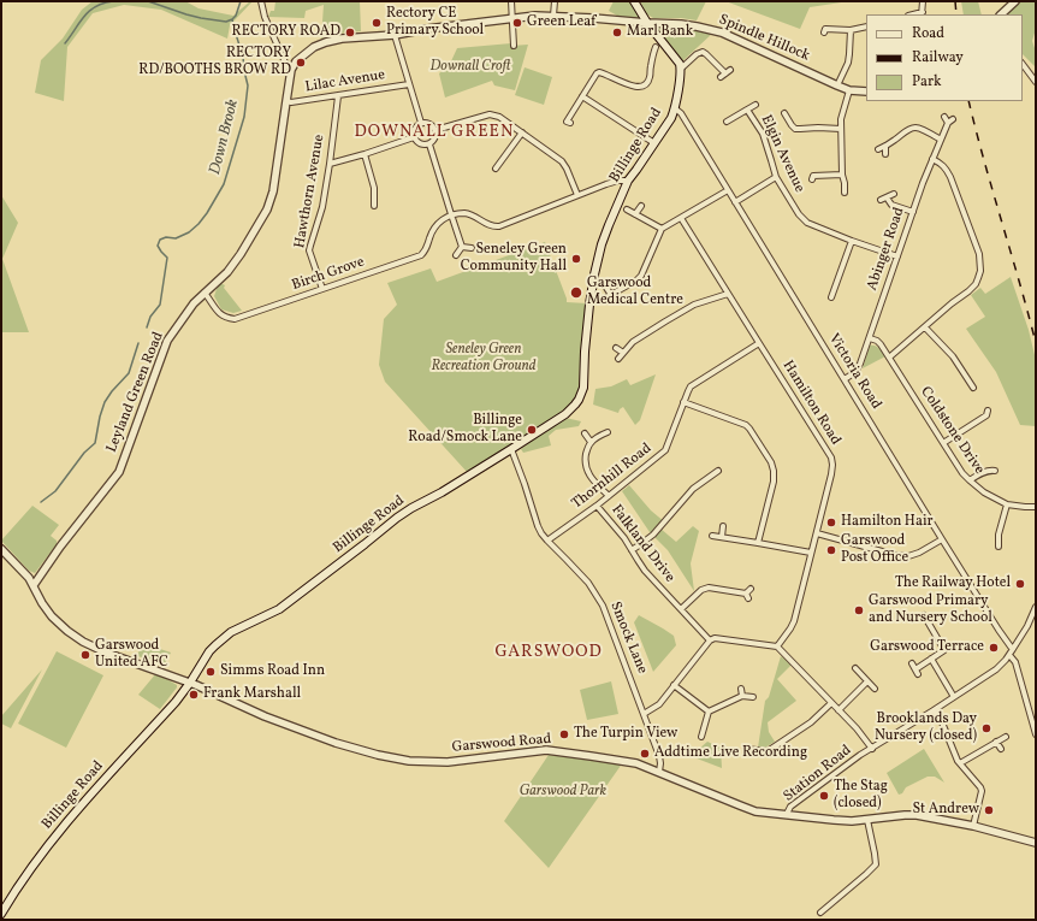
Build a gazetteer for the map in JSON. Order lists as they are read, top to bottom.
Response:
{
  "streets": {
    "main road": ["Billinge Road"],
    "street": [
      "Spindle Hillock",
      "Lilac Avenue",
      "Elgin Avenue",
      "Hawthorn Avenue",
      "Abinger Road",
      "Birch Grove",
      "Victoria Road",
      "Leyland Green Road",
      "Hamilton Road",
      "Coldstone Drive",
      "Thornhill Road",
      "Falkland Drive",
      "Smock Lane",
      "Garswood Road",
      "Station Road"
    ]
  },
  "crossings": [
    ["Lilac Avenue", "Hawthorn Avenue"],
    ["Lilac Avenue", "Leyland Green Road"],
    ["Billinge Road", "Victoria Road"],
    ["Billinge Road", "Smock Lane"],
    ["Billinge Road", "Garswood Road"],
    ["Elgin Avenue", "Abinger Road"],
    ["Hawthorn Avenue", "Birch Grove"],
    ["Abinger Road", "Victoria Road"],
    ["Abinger Road", "Coldstone Drive"],
    ["Birch Grove", "Leyland Green Road"],
    ["Victoria Road", "Station Road"],
    ["Leyland Green Road", "Garswood Road"],
    ["Hamilton Road", "Thornhill Road"],
    ["Thornhill Road", "Falkland Drive"],
    ["Thornhill Road", "Smock Lane"],
    ["Smock Lane", "Garswood Road"],
    ["Garswood Road", "Station Road"]
  ],
  "districts": ["DOWNALL GREEN", "GARSWOOD"],
  "water": ["Down Brook"],
  "parks": ["Downall Croft", "Seneley Green Recreation Ground", "Garswood Park"],
  "places": [
    "Rectory CE Primary School",
    "Green Leaf",
    "RECTORY ROAD",
    "Marl Bank",
    "RECTORY RD/BOOTHS BROW RD",
    "Seneley Green Community Hall",
    "Garswood Medical Centre",
    "Billinge Road/Smock Lane",
    "Hamilton Hair",
    "Garswood Post Office",
    "The Railway Hotel",
    "Garswood Primary and Nursery School",
    "Garswood Terrace",
    "Garswood United AFC",
    "Simms Road Inn",
    "Frank Marshall",
    "Brooklands Day Nursery (closed)",
    "The Turpin View",
    "Addtime Live Recording",
    "The Stag (closed)",
    "St Andrew"
  ],
  "legend": ["Road", "Railway", "Park"]
}
